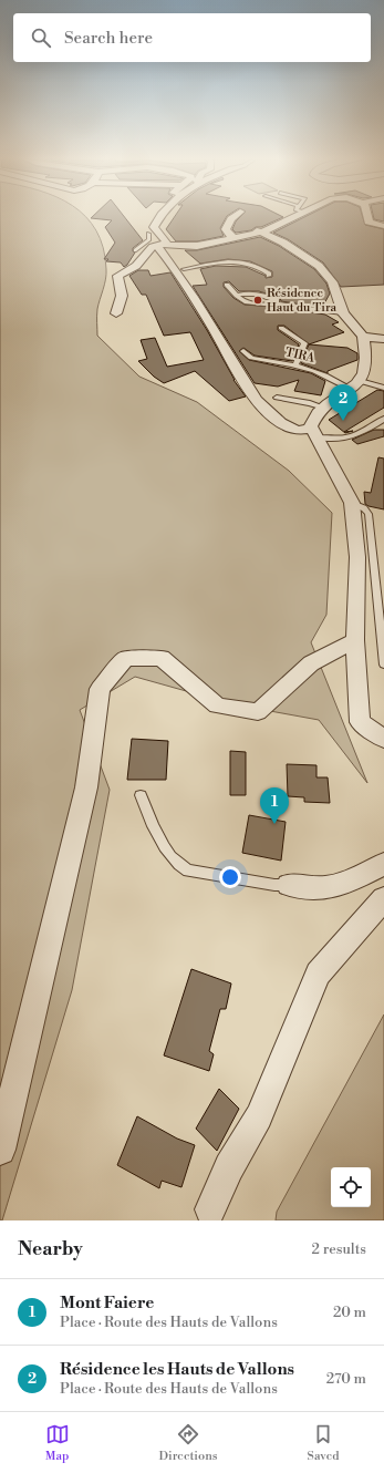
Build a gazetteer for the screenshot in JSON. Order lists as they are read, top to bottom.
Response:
{
  "streets": {
    "lane": ["TIRA"]
  },
  "places": ["Résidence Haut du Tira"],
  "page": {
    "search": "Search here",
    "pins": ["2", "1"],
    "heading": ["Nearby", "2 results"],
    "list": [
      {
        "mark": "1",
        "name": "Mont Faiere",
        "note": "Place · Route des Hauts de Vallons",
        "value": "20 m"
      },
      {
        "mark": "2",
        "name": "Résidence les Hauts de Vallons",
        "note": "Place · Route des Hauts de Vallons",
        "value": "270 m"
      }
    ],
    "nav": ["Map", "Directions", "Saved"]
  }
}
